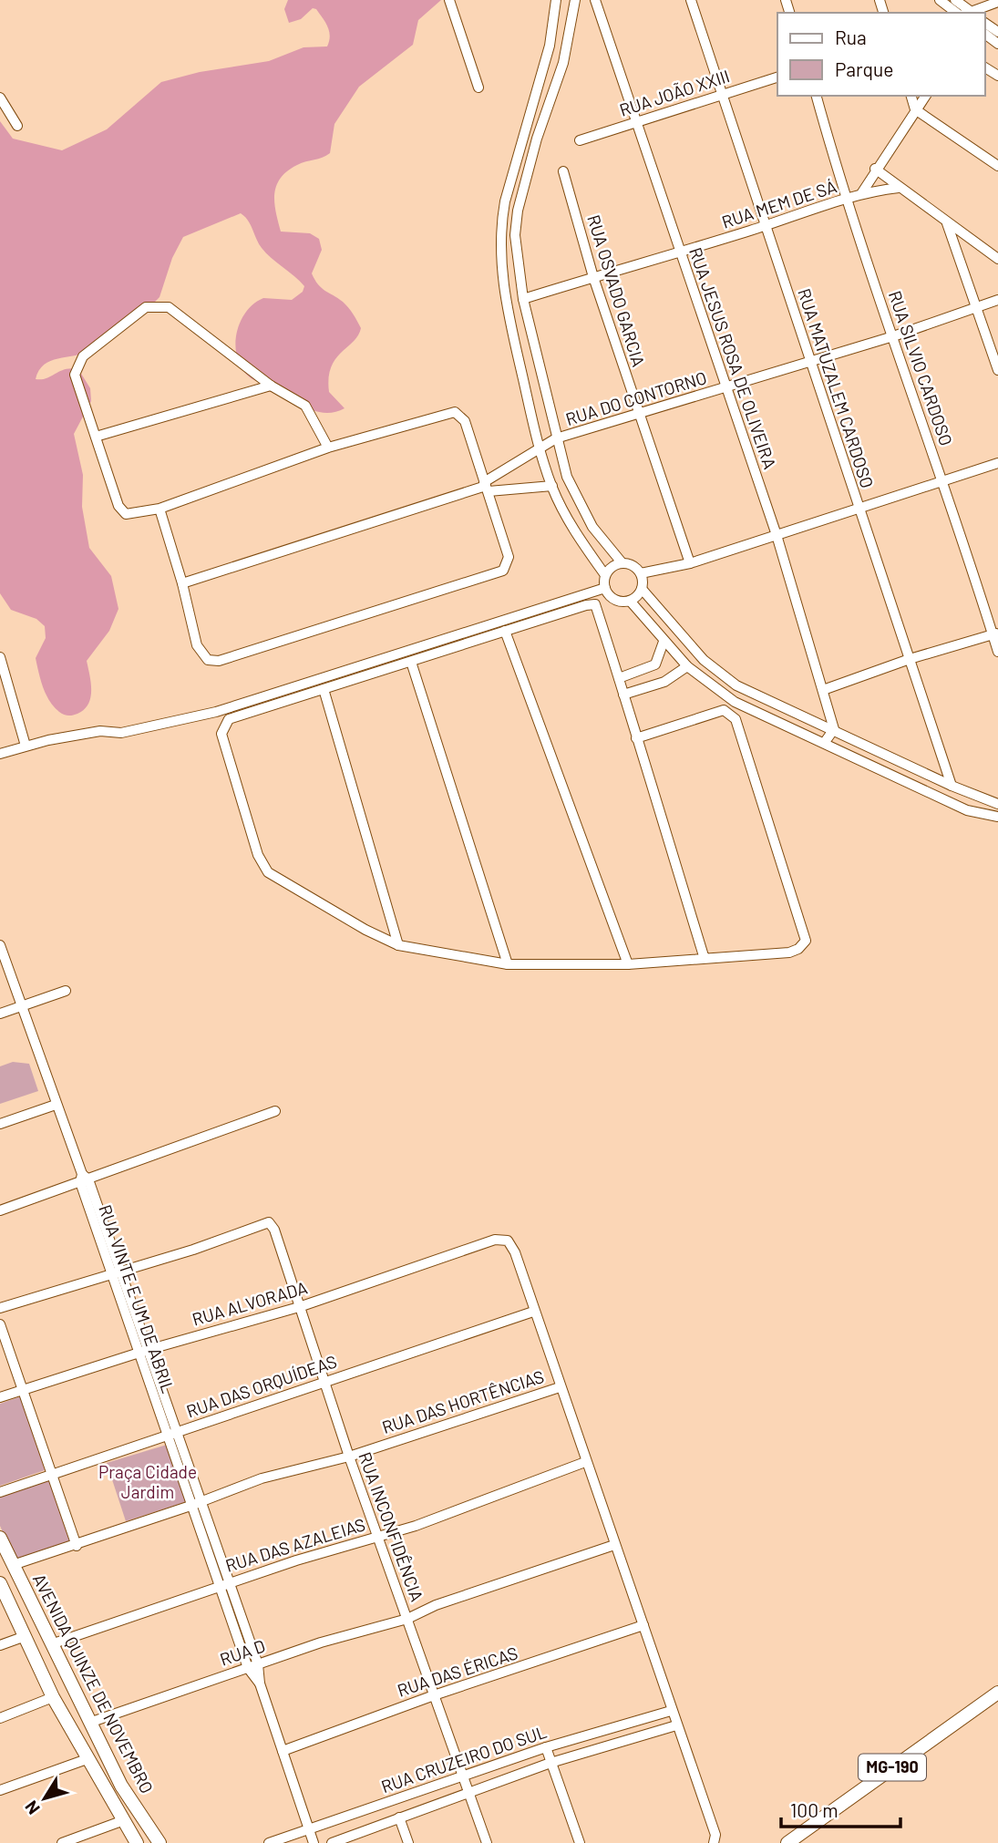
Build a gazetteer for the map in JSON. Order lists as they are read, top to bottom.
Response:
{
  "streets": {
    "main road": ["AVENIDA QUINZE DE NOVEMBRO", "MG-190"],
    "street": [
      "RUA JOÃO XXIII",
      "RUA MEM DE SÁ",
      "RUA OSVADO GARCIA",
      "RUA JESUS ROSA DE OLIVEIRA",
      "RUA SILVIO CARDOSO",
      "RUA MATUZALEM CARDOSO",
      "RUA DO CONTORNO",
      "RUA VINTE E UM DE ABRIL",
      "RUA ALVORADA",
      "RUA DAS ORQUÍDEAS",
      "RUA DAS HORTÊNCIAS",
      "RUA INCONFIDÊNCIA",
      "RUA DAS AZALEIAS",
      "RUA D",
      "RUA DAS ÉRICAS",
      "RUA CRUZEIRO DO SUL"
    ]
  },
  "crossings": [
    ["RUA JOÃO XXIII", "RUA JESUS ROSA DE OLIVEIRA"],
    ["RUA JOÃO XXIII", "RUA MATUZALEM CARDOSO"],
    ["RUA MEM DE SÁ", "RUA OSVADO GARCIA"],
    ["RUA MEM DE SÁ", "RUA JESUS ROSA DE OLIVEIRA"],
    ["RUA MEM DE SÁ", "RUA SILVIO CARDOSO"],
    ["RUA MEM DE SÁ", "RUA MATUZALEM CARDOSO"],
    ["RUA OSVADO GARCIA", "RUA DO CONTORNO"],
    ["RUA JESUS ROSA DE OLIVEIRA", "RUA DO CONTORNO"],
    ["RUA SILVIO CARDOSO", "RUA DO CONTORNO"],
    ["RUA MATUZALEM CARDOSO", "RUA DO CONTORNO"],
    ["RUA VINTE E UM DE ABRIL", "RUA ALVORADA"],
    ["RUA VINTE E UM DE ABRIL", "RUA DAS ORQUÍDEAS"],
    ["RUA VINTE E UM DE ABRIL", "RUA DAS HORTÊNCIAS"],
    ["RUA VINTE E UM DE ABRIL", "RUA INCONFIDÊNCIA"],
    ["RUA VINTE E UM DE ABRIL", "RUA DAS AZALEIAS"],
    ["RUA VINTE E UM DE ABRIL", "RUA D"],
    ["RUA VINTE E UM DE ABRIL", "RUA DAS ÉRICAS"],
    ["RUA VINTE E UM DE ABRIL", "RUA CRUZEIRO DO SUL"],
    ["RUA ALVORADA", "RUA DAS ORQUÍDEAS"],
    ["RUA ALVORADA", "RUA INCONFIDÊNCIA"],
    ["RUA DAS ORQUÍDEAS", "RUA INCONFIDÊNCIA"],
    ["RUA DAS HORTÊNCIAS", "RUA INCONFIDÊNCIA"],
    ["RUA DAS HORTÊNCIAS", "AVENIDA QUINZE DE NOVEMBRO"],
    ["RUA INCONFIDÊNCIA", "RUA DAS AZALEIAS"],
    ["RUA INCONFIDÊNCIA", "RUA D"],
    ["RUA INCONFIDÊNCIA", "RUA DAS ÉRICAS"],
    ["RUA INCONFIDÊNCIA", "RUA CRUZEIRO DO SUL"],
    ["RUA DAS AZALEIAS", "AVENIDA QUINZE DE NOVEMBRO"],
    ["RUA D", "AVENIDA QUINZE DE NOVEMBRO"]
  ],
  "parks": ["Praça Cidade Jardim"],
  "legend": ["Rua", "Parque"],
  "scale_bar": "100 m",
  "north": "bottom left"
}
